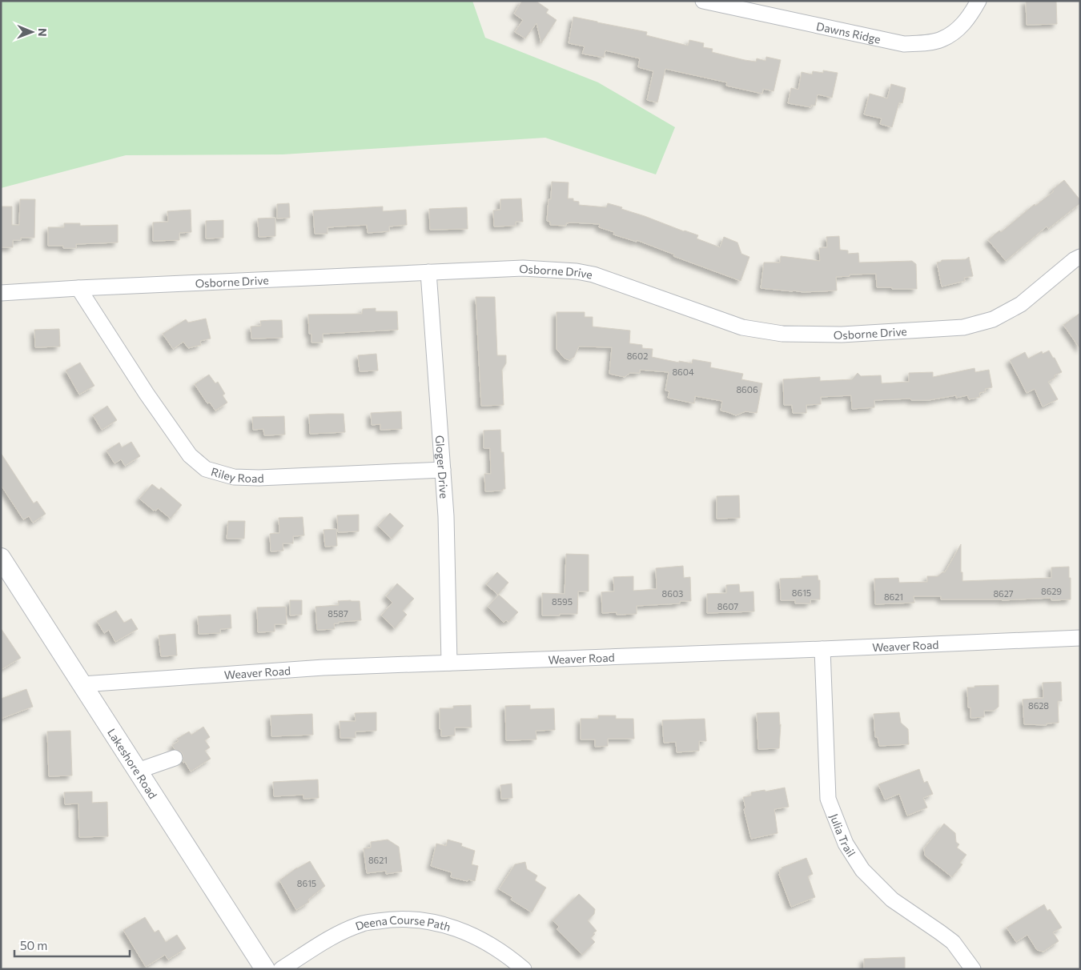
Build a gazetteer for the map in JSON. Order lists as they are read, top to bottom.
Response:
{
  "streets": {
    "street": [
      "Dawns Ridge",
      "Osborne Drive",
      "Gloger Drive",
      "Riley Road",
      "Weaver Road",
      "Lakeshore Road",
      "Julia Trail",
      "Deena Course Path"
    ]
  },
  "crossings": [
    ["Osborne Drive", "Gloger Drive"],
    ["Osborne Drive", "Riley Road"],
    ["Gloger Drive", "Riley Road"],
    ["Gloger Drive", "Weaver Road"],
    ["Weaver Road", "Lakeshore Road"],
    ["Weaver Road", "Julia Trail"]
  ],
  "house_numbers": [
    "8602",
    "8604",
    "8606",
    "8629",
    "8615",
    "8603",
    "8627",
    "8621",
    "8595",
    "8607",
    "8587",
    "8628",
    "8621",
    "8615"
  ],
  "scale_bar": "50 m",
  "north": "right"
}
